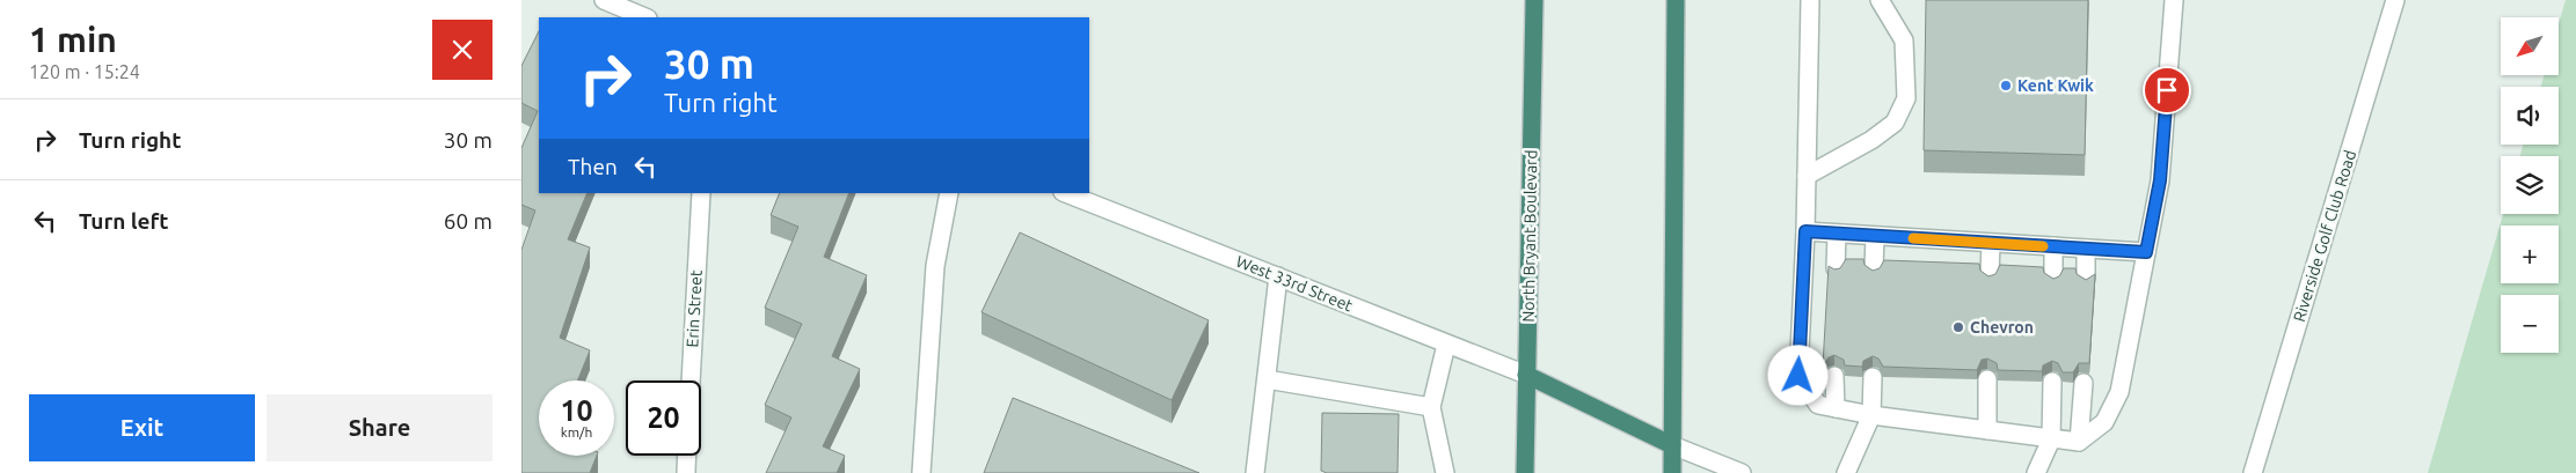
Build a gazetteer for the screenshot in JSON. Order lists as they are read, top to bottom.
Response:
{
  "streets": {
    "highway": ["North Bryant Boulevard"],
    "street": ["Riverside Golf Club Road", "West 33rd Street", "Erin Street"]
  },
  "crossings": [
    ["North Bryant Boulevard", "West 33rd Street"]
  ],
  "places": ["Kent Kwik", "Chevron"],
  "north": "bottom left",
  "page": {
    "heading": ["1 min", "120 m · 15:24"],
    "map_buttons": ["+", "−"],
    "turn": ["30 m", "Turn right"],
    "list": [
      {
        "name": "Turn right",
        "value": "30 m"
      },
      {
        "name": "Turn left",
        "value": "60 m"
      }
    ],
    "then": "Then",
    "speed": "10 km/h",
    "limit": "20",
    "buttons": ["Exit", "Share"]
  }
}
